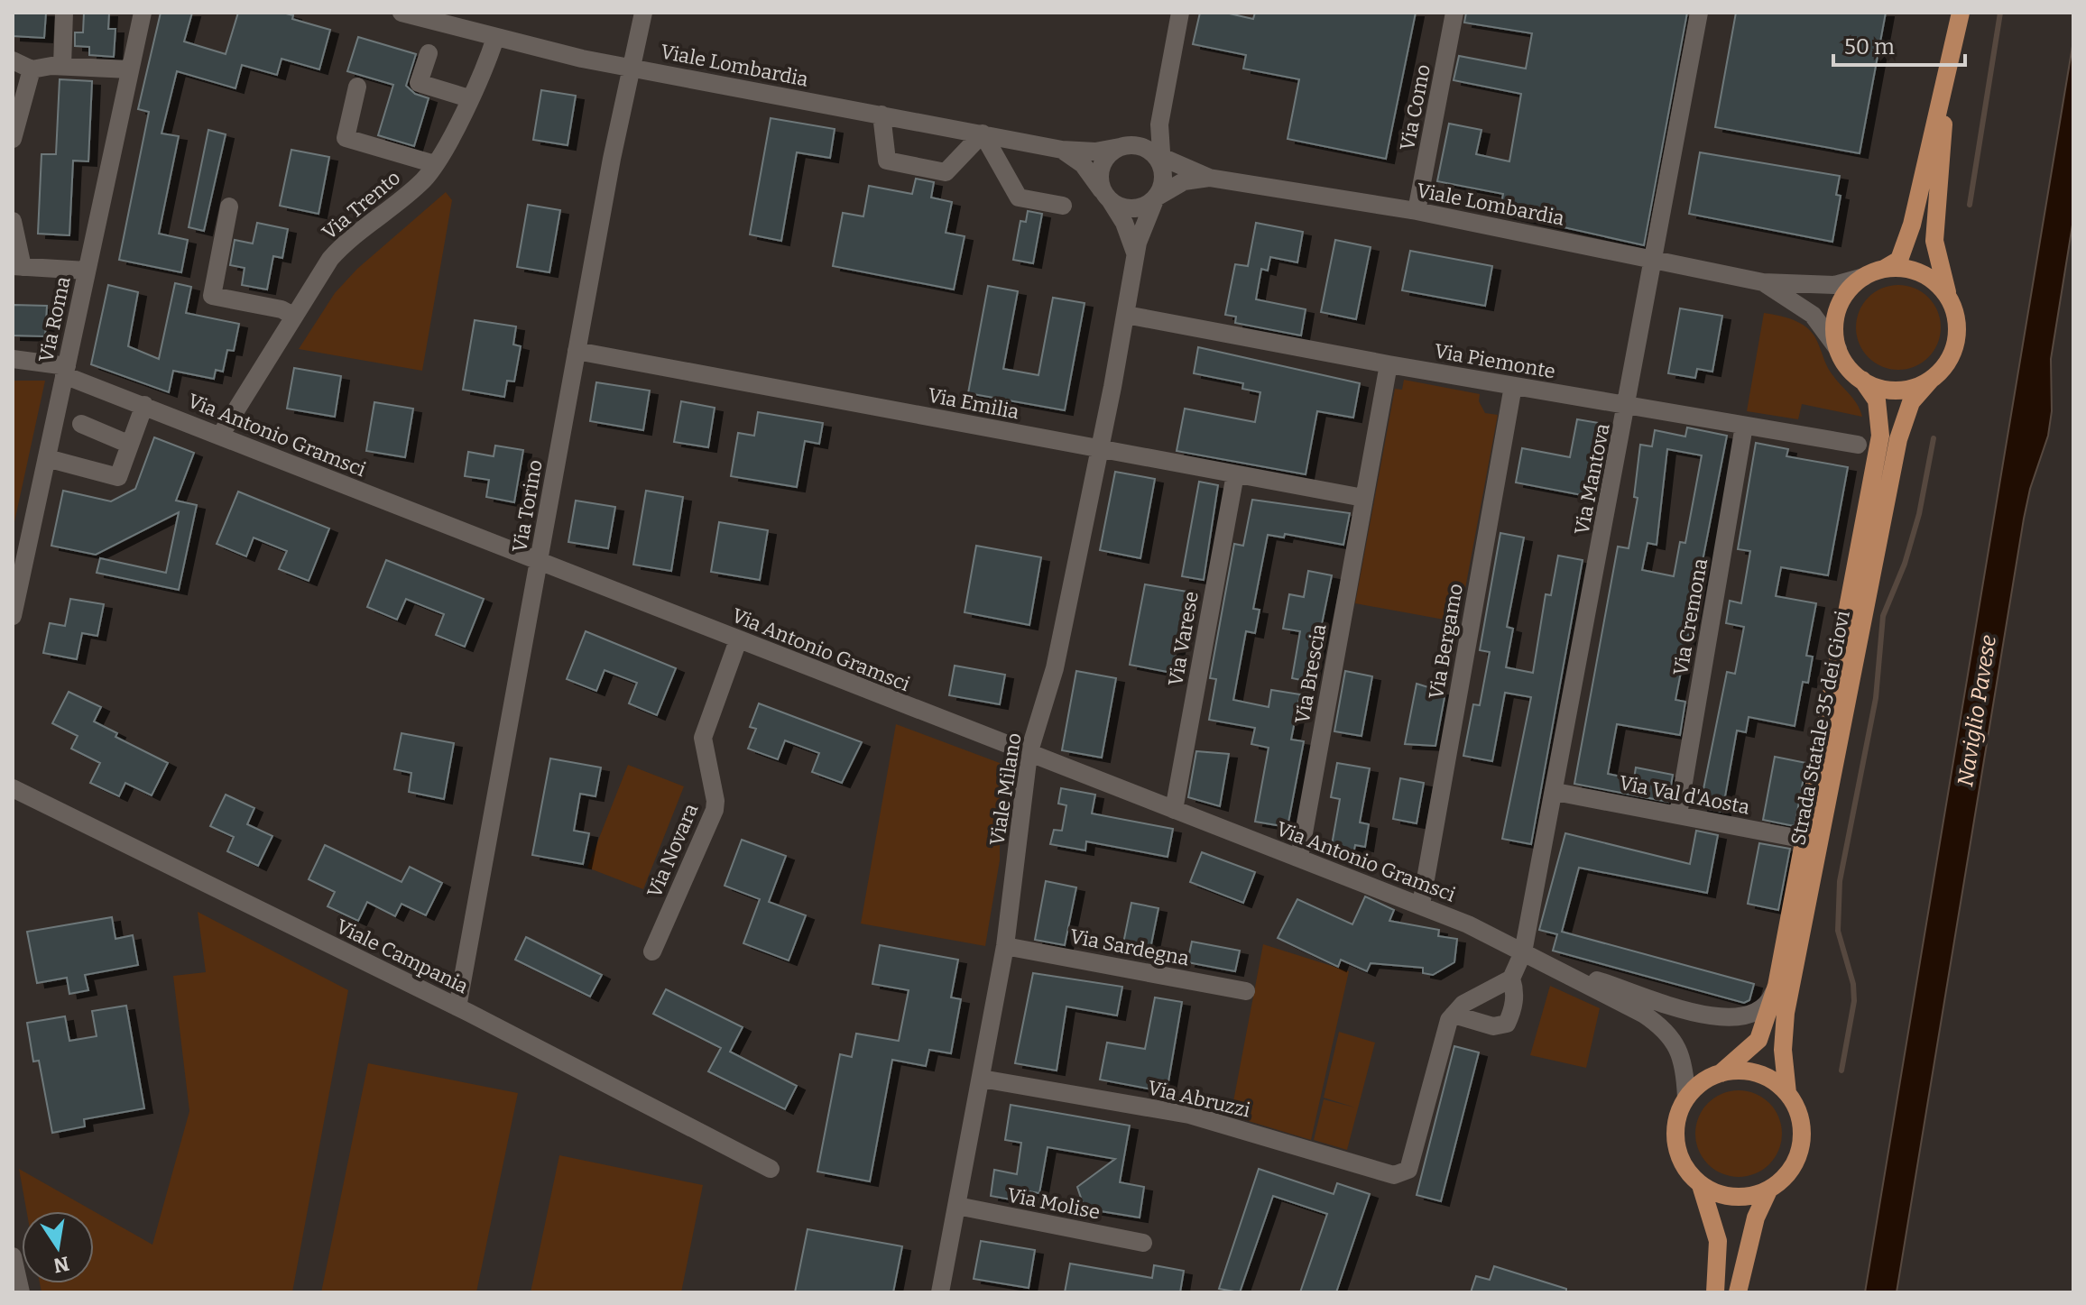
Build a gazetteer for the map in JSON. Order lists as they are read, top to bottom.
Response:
{
  "streets": {
    "main road": ["Strada Statale 35 dei Giovi"],
    "street": [
      "Viale Lombardia",
      "Via Como",
      "Via Trento",
      "Via Roma",
      "Via Piemonte",
      "Via Emilia",
      "Via Antonio Gramsci",
      "Via Mantova",
      "Via Torino",
      "Via Cremona",
      "Via Varese",
      "Via Bergamo",
      "Via Brescia",
      "Viale Milano",
      "Via Val d'Aosta",
      "Via Novara",
      "Via Sardegna",
      "Viale Campania",
      "Via Abruzzi",
      "Via Molise"
    ]
  },
  "crossings": [
    ["Viale Lombardia", "Via Como"],
    ["Viale Lombardia", "Via Trento"],
    ["Viale Lombardia", "Via Mantova"],
    ["Viale Lombardia", "Via Torino"],
    ["Viale Lombardia", "Strada Statale 35 dei Giovi"],
    ["Viale Lombardia", "Viale Milano"],
    ["Via Trento", "Via Antonio Gramsci"],
    ["Via Roma", "Via Antonio Gramsci"],
    ["Via Piemonte", "Via Mantova"],
    ["Via Piemonte", "Via Cremona"],
    ["Via Piemonte", "Via Bergamo"],
    ["Via Piemonte", "Via Brescia"],
    ["Via Piemonte", "Viale Milano"],
    ["Via Emilia", "Via Torino"],
    ["Via Emilia", "Via Varese"],
    ["Via Emilia", "Via Brescia"],
    ["Via Emilia", "Viale Milano"],
    ["Via Antonio Gramsci", "Via Mantova"],
    ["Via Antonio Gramsci", "Via Torino"],
    ["Via Antonio Gramsci", "Via Varese"],
    ["Via Antonio Gramsci", "Via Bergamo"],
    ["Via Antonio Gramsci", "Via Brescia"],
    ["Via Antonio Gramsci", "Strada Statale 35 dei Giovi"],
    ["Via Antonio Gramsci", "Viale Milano"],
    ["Via Antonio Gramsci", "Via Novara"],
    ["Via Mantova", "Via Val d'Aosta"],
    ["Via Torino", "Viale Campania"],
    ["Via Cremona", "Via Val d'Aosta"],
    ["Strada Statale 35 dei Giovi", "Via Val d'Aosta"],
    ["Viale Milano", "Via Sardegna"],
    ["Viale Milano", "Via Abruzzi"],
    ["Viale Milano", "Via Molise"]
  ],
  "water": ["Naviglio Pavese"],
  "scale_bar": "50 m",
  "north": "bottom"
}
